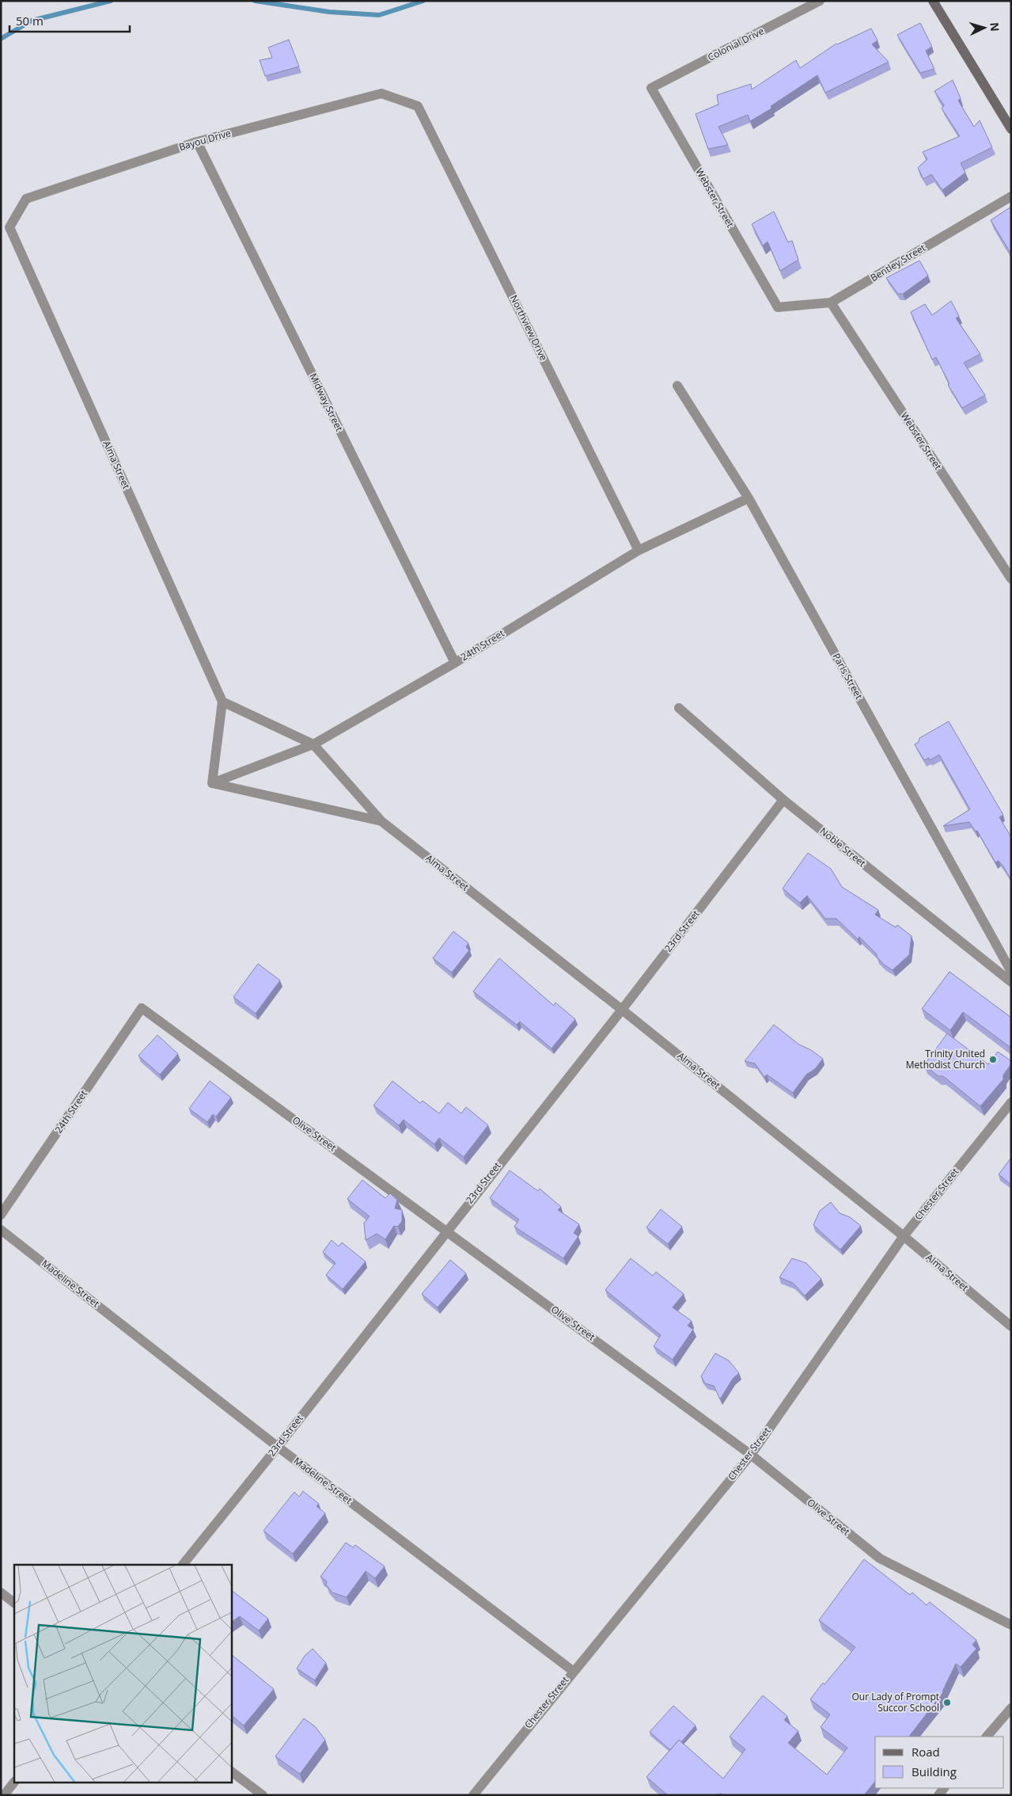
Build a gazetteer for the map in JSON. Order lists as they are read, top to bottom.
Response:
{
  "streets": {
    "street": [
      "Colonial Drive",
      "Bayou Drive",
      "Webster Street",
      "Bentley Street",
      "Northview Drive",
      "Midway Street",
      "Alma Street",
      "24th Street",
      "Paris Street",
      "Noble Street",
      "23rd Street",
      "Olive Street",
      "Chester Street",
      "Madeline Street"
    ]
  },
  "crossings": [
    ["Colonial Drive", "Webster Street"],
    ["Bayou Drive", "Northview Drive"],
    ["Bayou Drive", "Midway Street"],
    ["Bayou Drive", "Alma Street"],
    ["Webster Street", "Bentley Street"],
    ["Northview Drive", "24th Street"],
    ["Midway Street", "24th Street"],
    ["Alma Street", "24th Street"],
    ["Alma Street", "23rd Street"],
    ["Alma Street", "Chester Street"],
    ["24th Street", "Paris Street"],
    ["24th Street", "Olive Street"],
    ["Noble Street", "23rd Street"],
    ["23rd Street", "Olive Street"],
    ["23rd Street", "Madeline Street"],
    ["Olive Street", "Chester Street"],
    ["Chester Street", "Madeline Street"]
  ],
  "places": ["Trinity United Methodist Church", "Our Lady of Prompt Succor School"],
  "legend": ["Road", "Building"],
  "scale_bar": "50 m",
  "north": "right"
}
